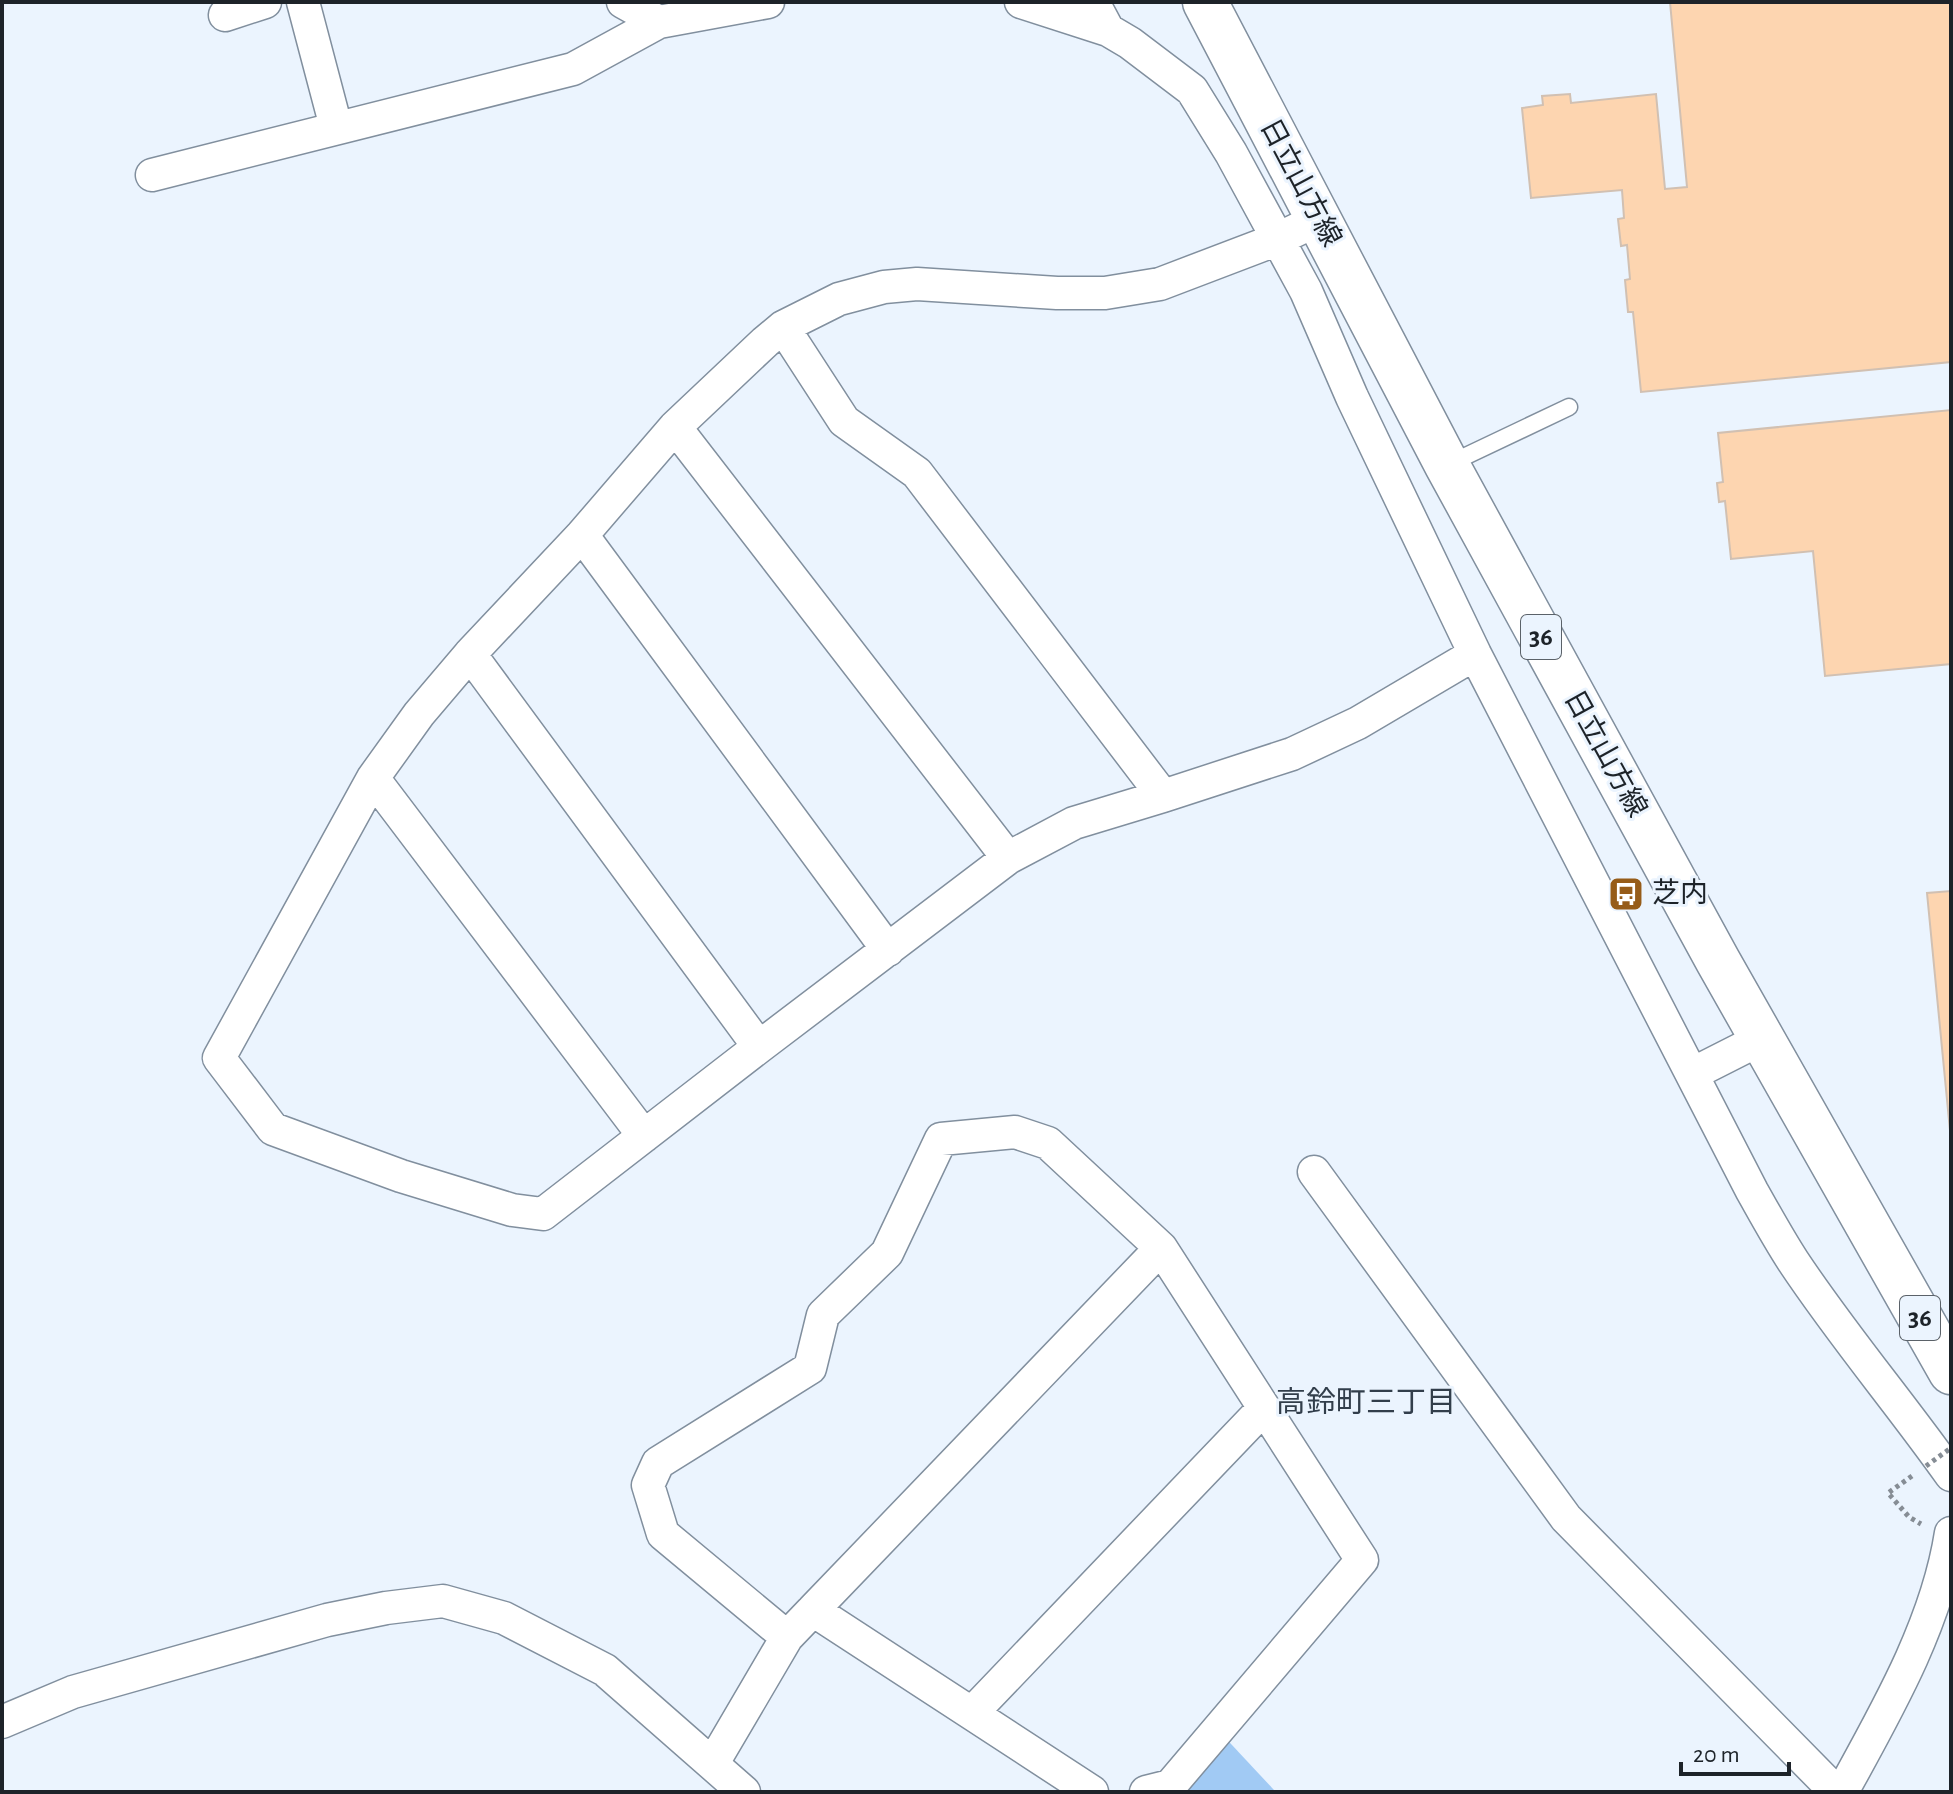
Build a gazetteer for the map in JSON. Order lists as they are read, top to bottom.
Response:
{
  "streets": {
    "main road": ["日立山方線", "36"]
  },
  "districts": ["高鈴町三丁目"],
  "places": {
    "bus stop": ["芝内"]
  },
  "scale_bar": "20 m"
}
